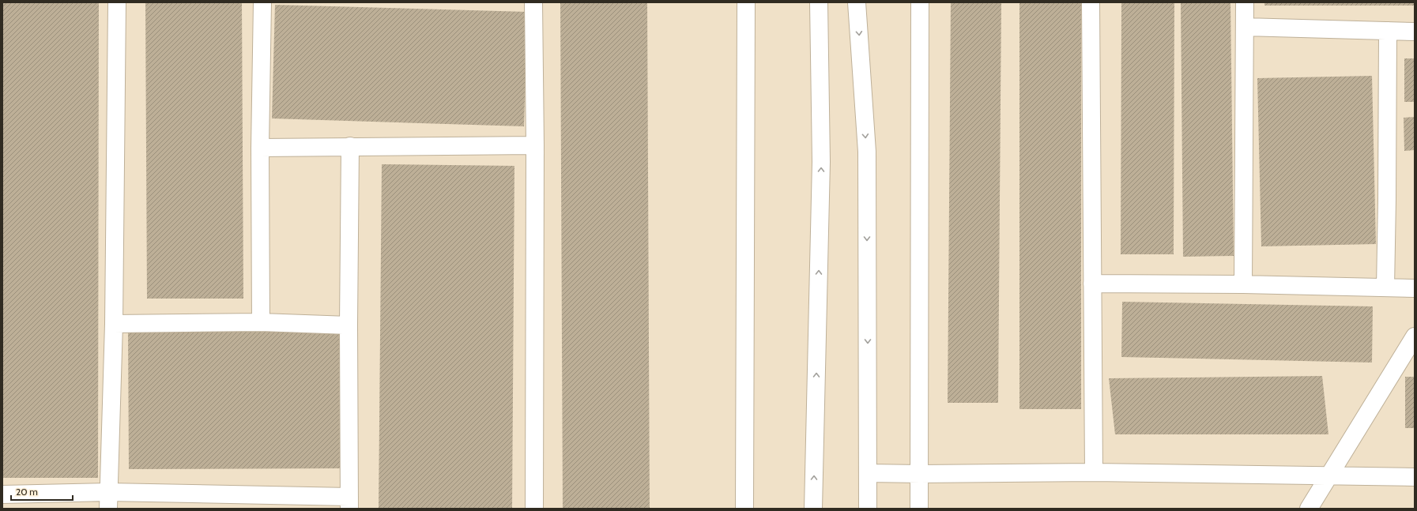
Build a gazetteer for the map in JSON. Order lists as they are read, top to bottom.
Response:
{
  "scale_bar": "20 m"
}
